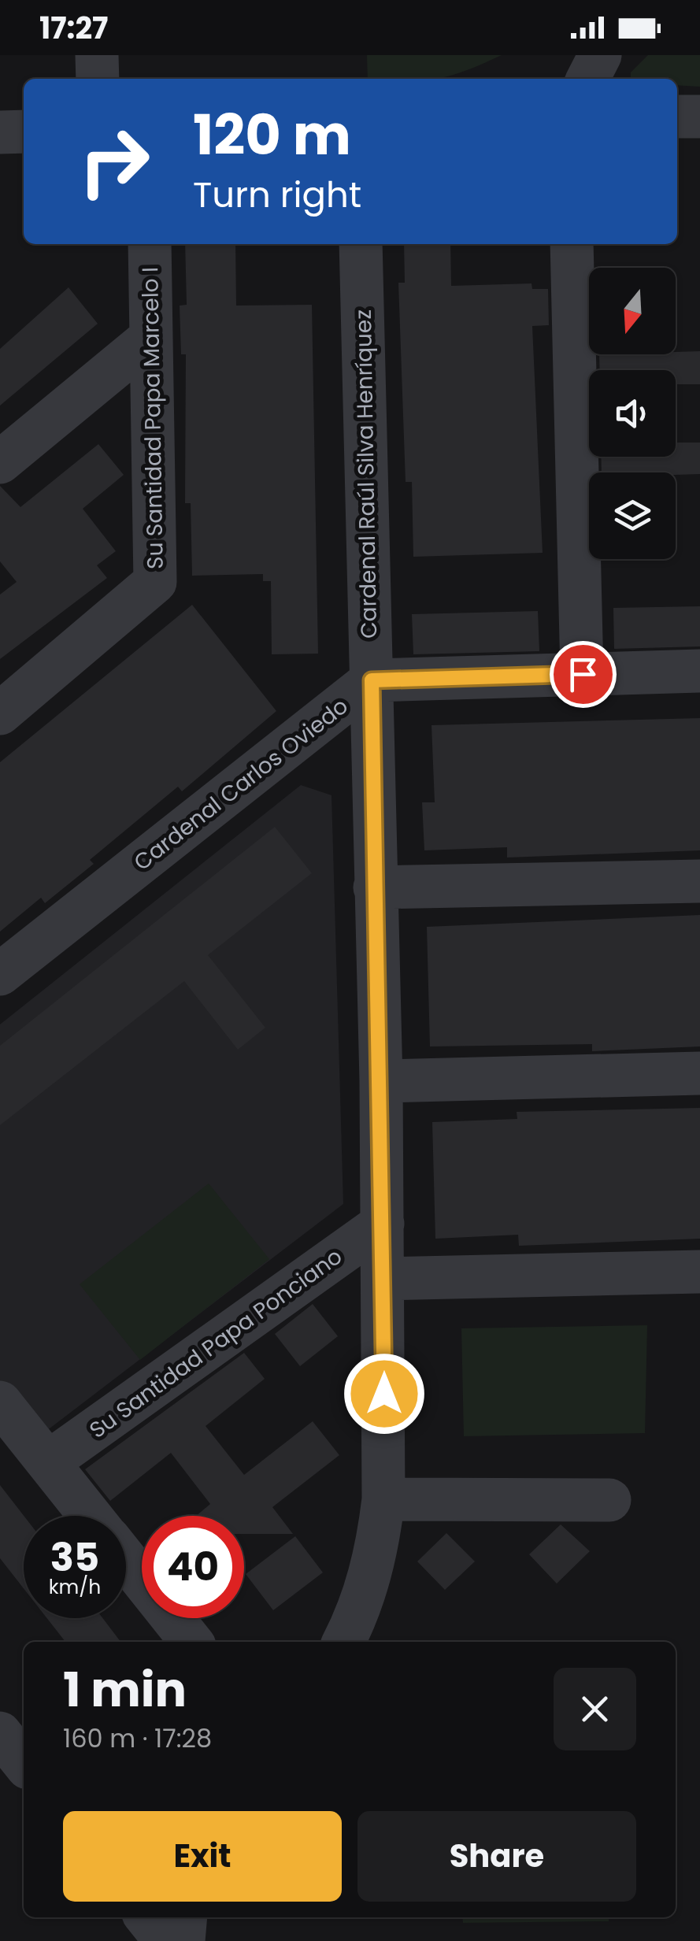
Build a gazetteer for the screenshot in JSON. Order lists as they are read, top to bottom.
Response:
{
  "streets": {
    "street": [
      "Su Santidad Papa Marcelo I",
      "Cardenal Raúl Silva Henríquez",
      "Cardenal Carlos Oviedo",
      "Su Santidad Papa Ponciano"
    ]
  },
  "crossings": [
    ["Cardenal Raúl Silva Henríquez", "Cardenal Carlos Oviedo"],
    ["Cardenal Raúl Silva Henríquez", "Su Santidad Papa Ponciano"]
  ],
  "north": "bottom",
  "page": {
    "status": "17:27",
    "turn": ["120 m", "Turn right"],
    "speed": "35 km/h",
    "limit": "40",
    "heading": ["1 min", "160 m · 17:28"],
    "buttons": ["Exit", "Share"]
  }
}
